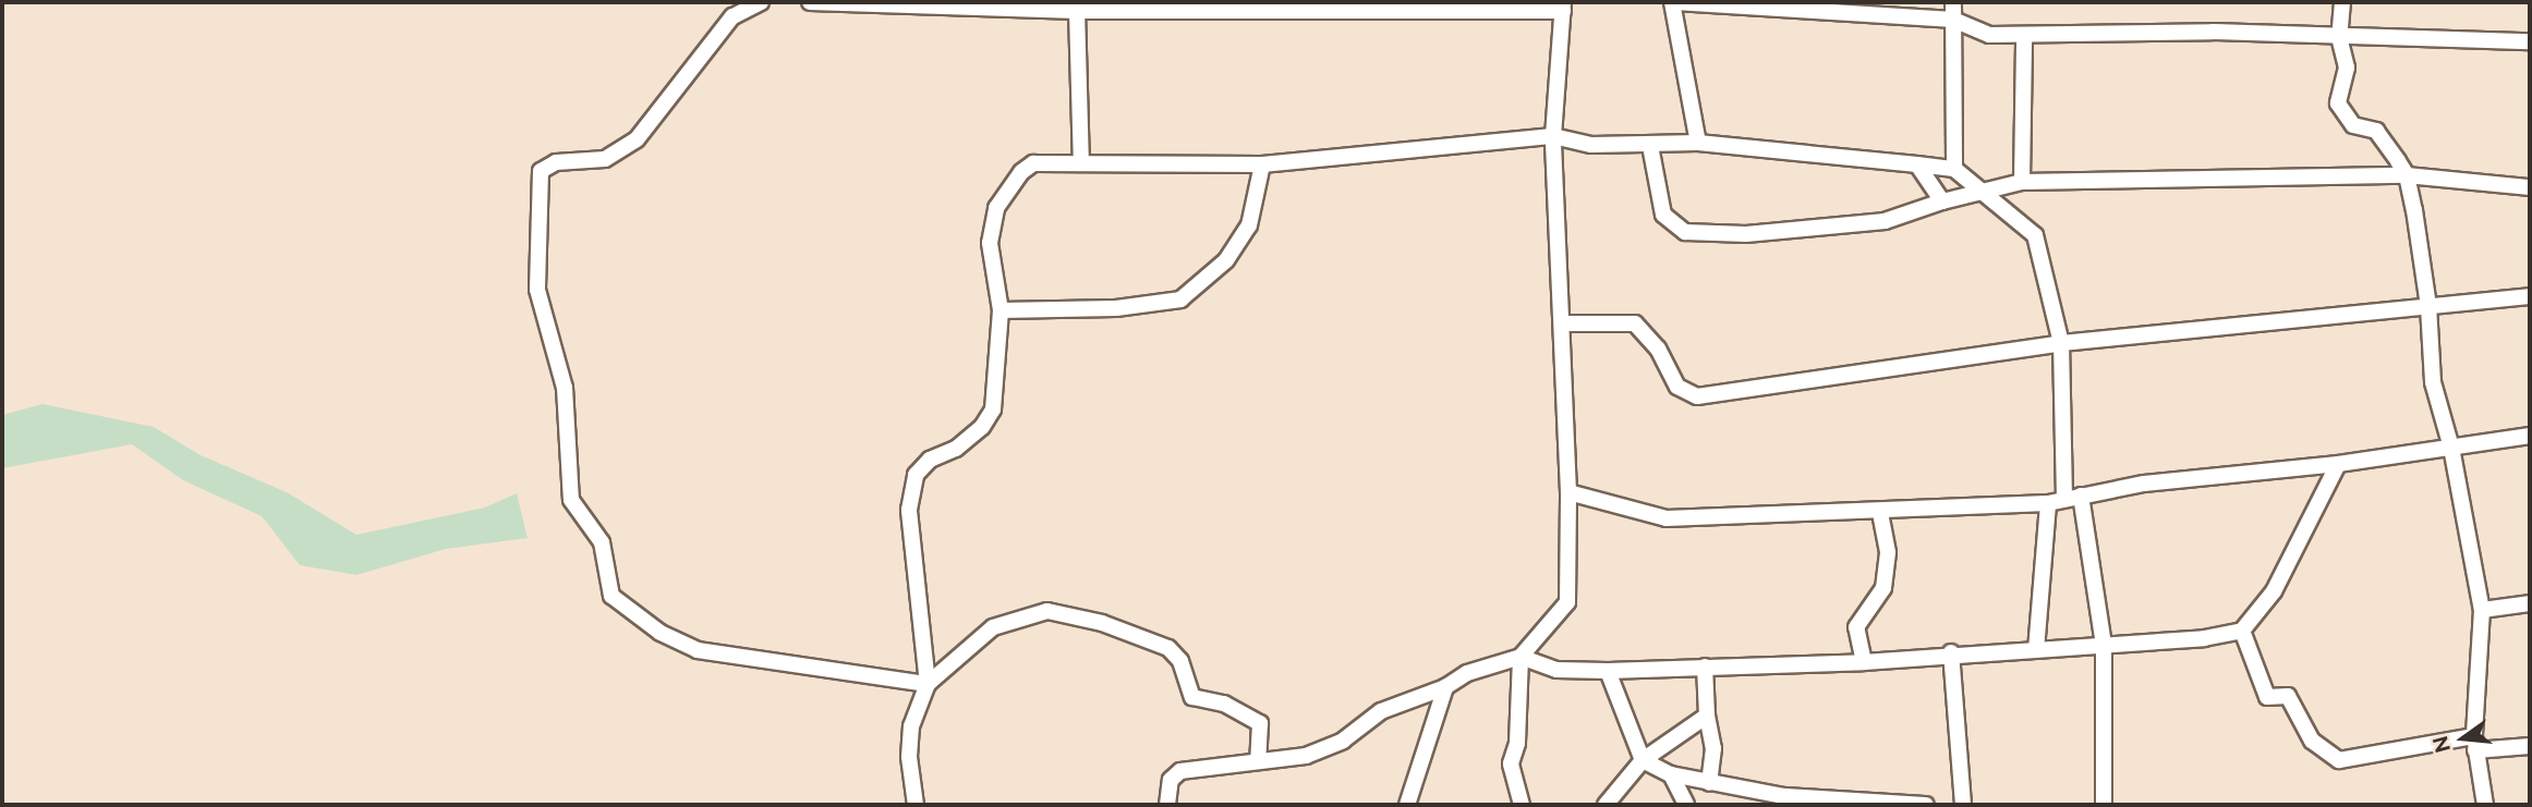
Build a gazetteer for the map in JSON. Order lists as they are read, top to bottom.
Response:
{
  "north": "left"
}
